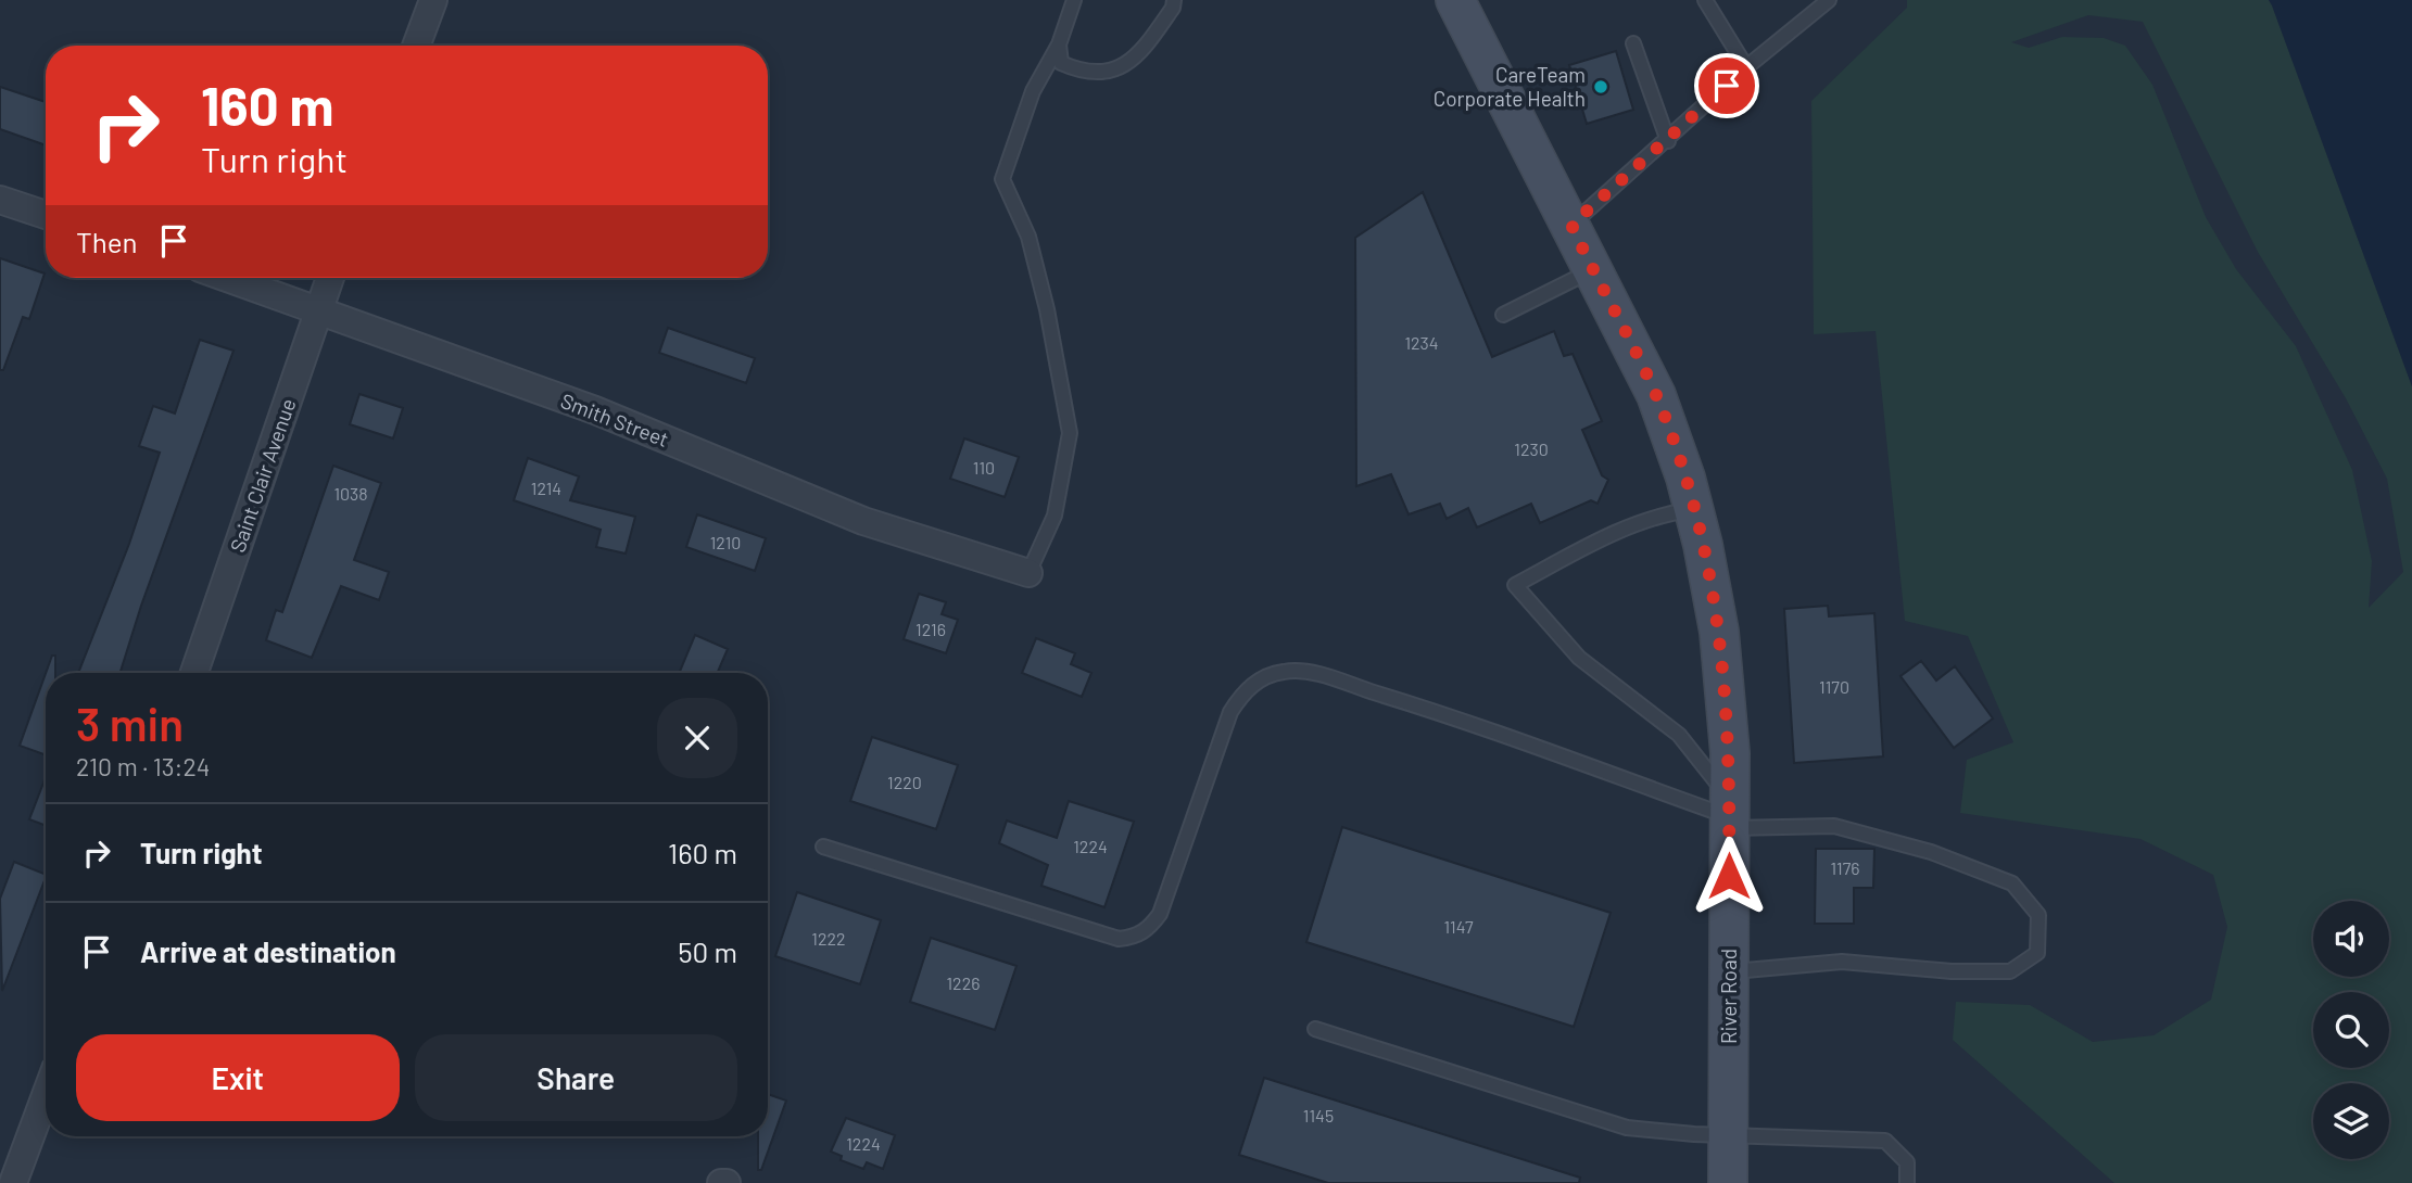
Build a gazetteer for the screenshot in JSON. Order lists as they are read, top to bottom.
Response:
{
  "streets": {
    "street": ["Smith Street", "Saint Clair Avenue", "River Road"]
  },
  "crossings": [
    ["Smith Street", "Saint Clair Avenue"]
  ],
  "places": ["CareTeam Corporate Health"],
  "house_numbers": [
    "1234",
    "1230",
    "110",
    "1214",
    "1038",
    "1210",
    "1216",
    "1170",
    "1220",
    "1224",
    "1176",
    "1147",
    "1222",
    "1226",
    "1145",
    "1224"
  ],
  "page": {
    "turn": ["160 m", "Turn right"],
    "then": "Then",
    "heading": ["3 min", "210 m · 13:24"],
    "list": [
      {
        "name": "Turn right",
        "value": "160 m"
      },
      {
        "name": "Arrive at destination",
        "value": "50 m"
      }
    ],
    "buttons": ["Exit", "Share"]
  }
}
